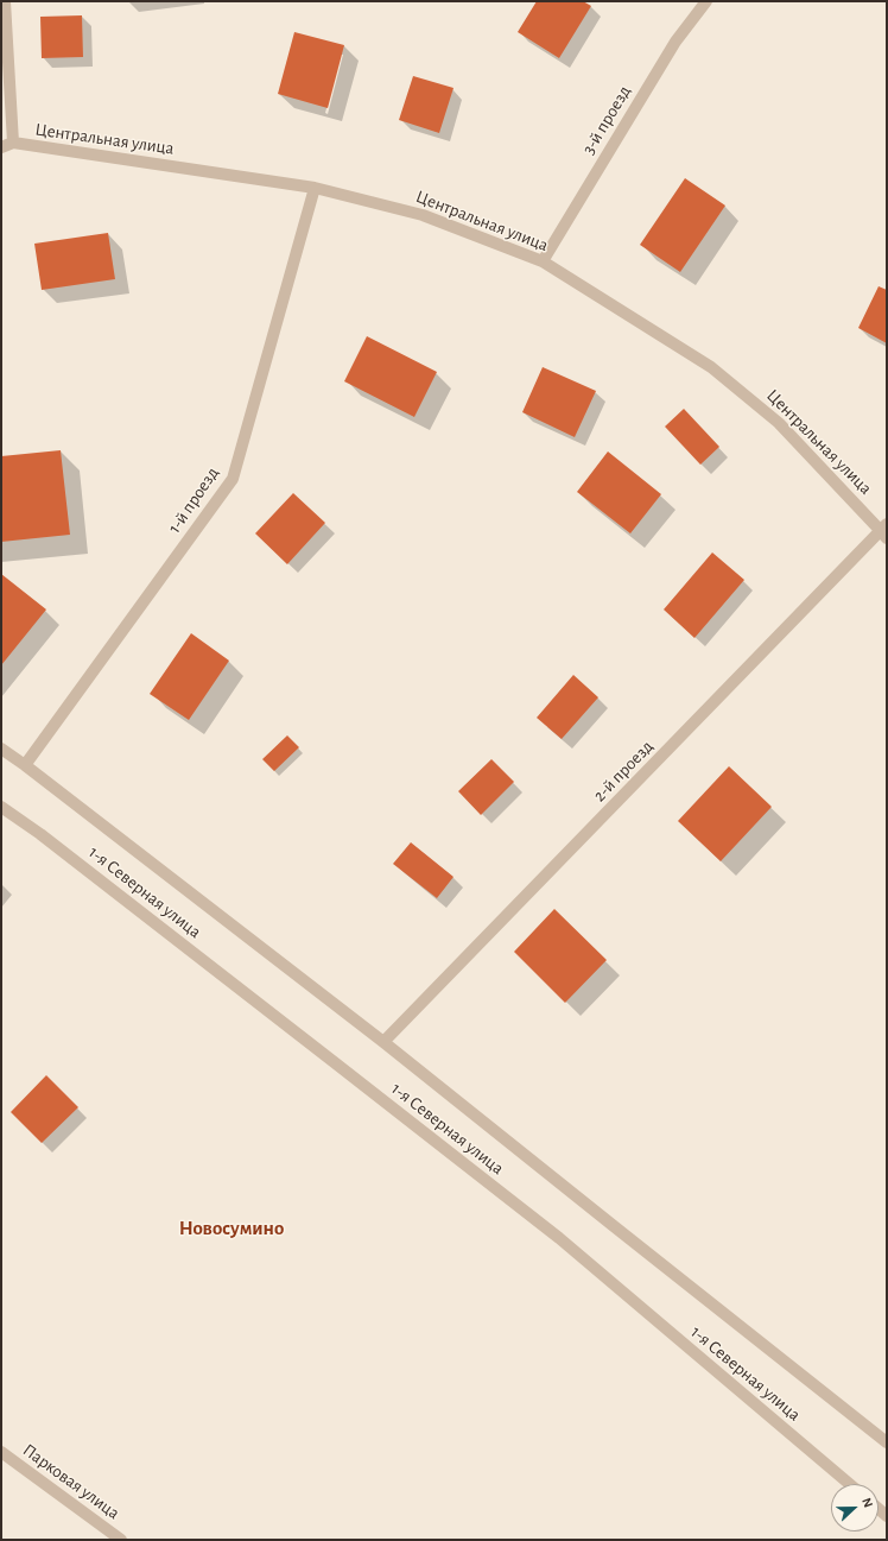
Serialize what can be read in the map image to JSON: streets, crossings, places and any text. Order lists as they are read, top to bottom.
{
  "streets": {
    "street": [
      "3-й проезд",
      "Центральная улица",
      "1-й проезд",
      "2-й проезд",
      "1-я Северная улица",
      "Парковая улица"
    ]
  },
  "crossings": [
    ["3-й проезд", "Центральная улица"],
    ["Центральная улица", "1-й проезд"],
    ["Центральная улица", "2-й проезд"]
  ],
  "districts": ["Новосумино"],
  "north": "right"
}
